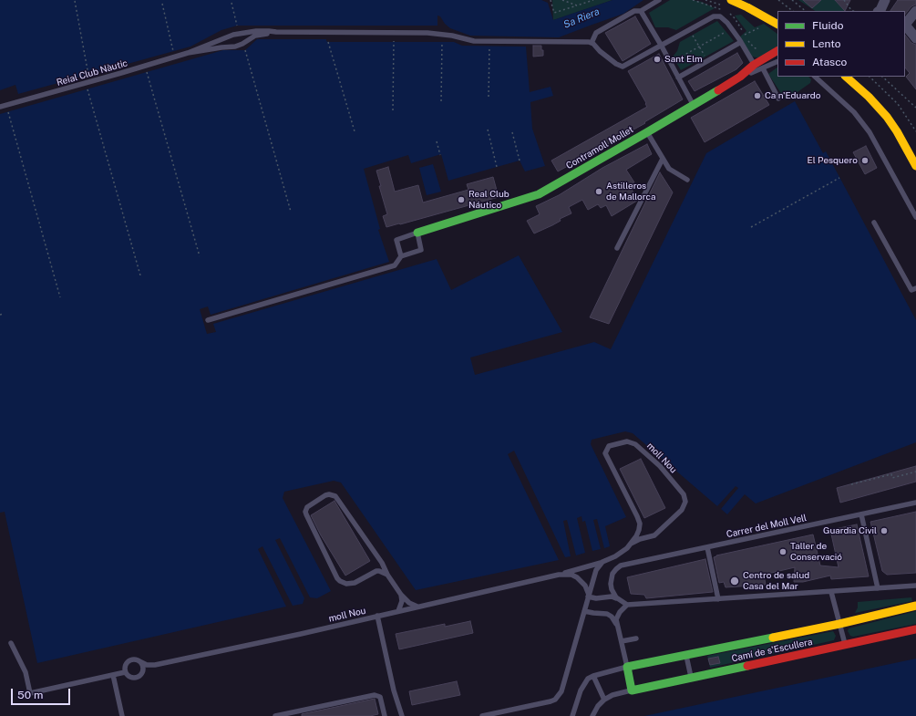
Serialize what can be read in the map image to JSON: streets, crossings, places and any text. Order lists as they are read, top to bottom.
{
  "streets": {
    "main road": ["Contramoll Mollet", "Camí de s'Escullera"],
    "lane": ["Reial Club Nàutic", "moll Nou", "Carrer del Moll Vell"]
  },
  "water": ["Sa Riera"],
  "places": [
    "Sant Elm",
    "Ca n'Eduardo",
    "El Pesquero",
    "Astilleros de Mallorca",
    "Real Club Náutico",
    "Guardia Civil",
    "Taller de Conservació",
    "Centro de salud Casa del Mar"
  ],
  "legend": ["Fluido", "Lento", "Atasco"],
  "scale_bar": "50 m"
}
